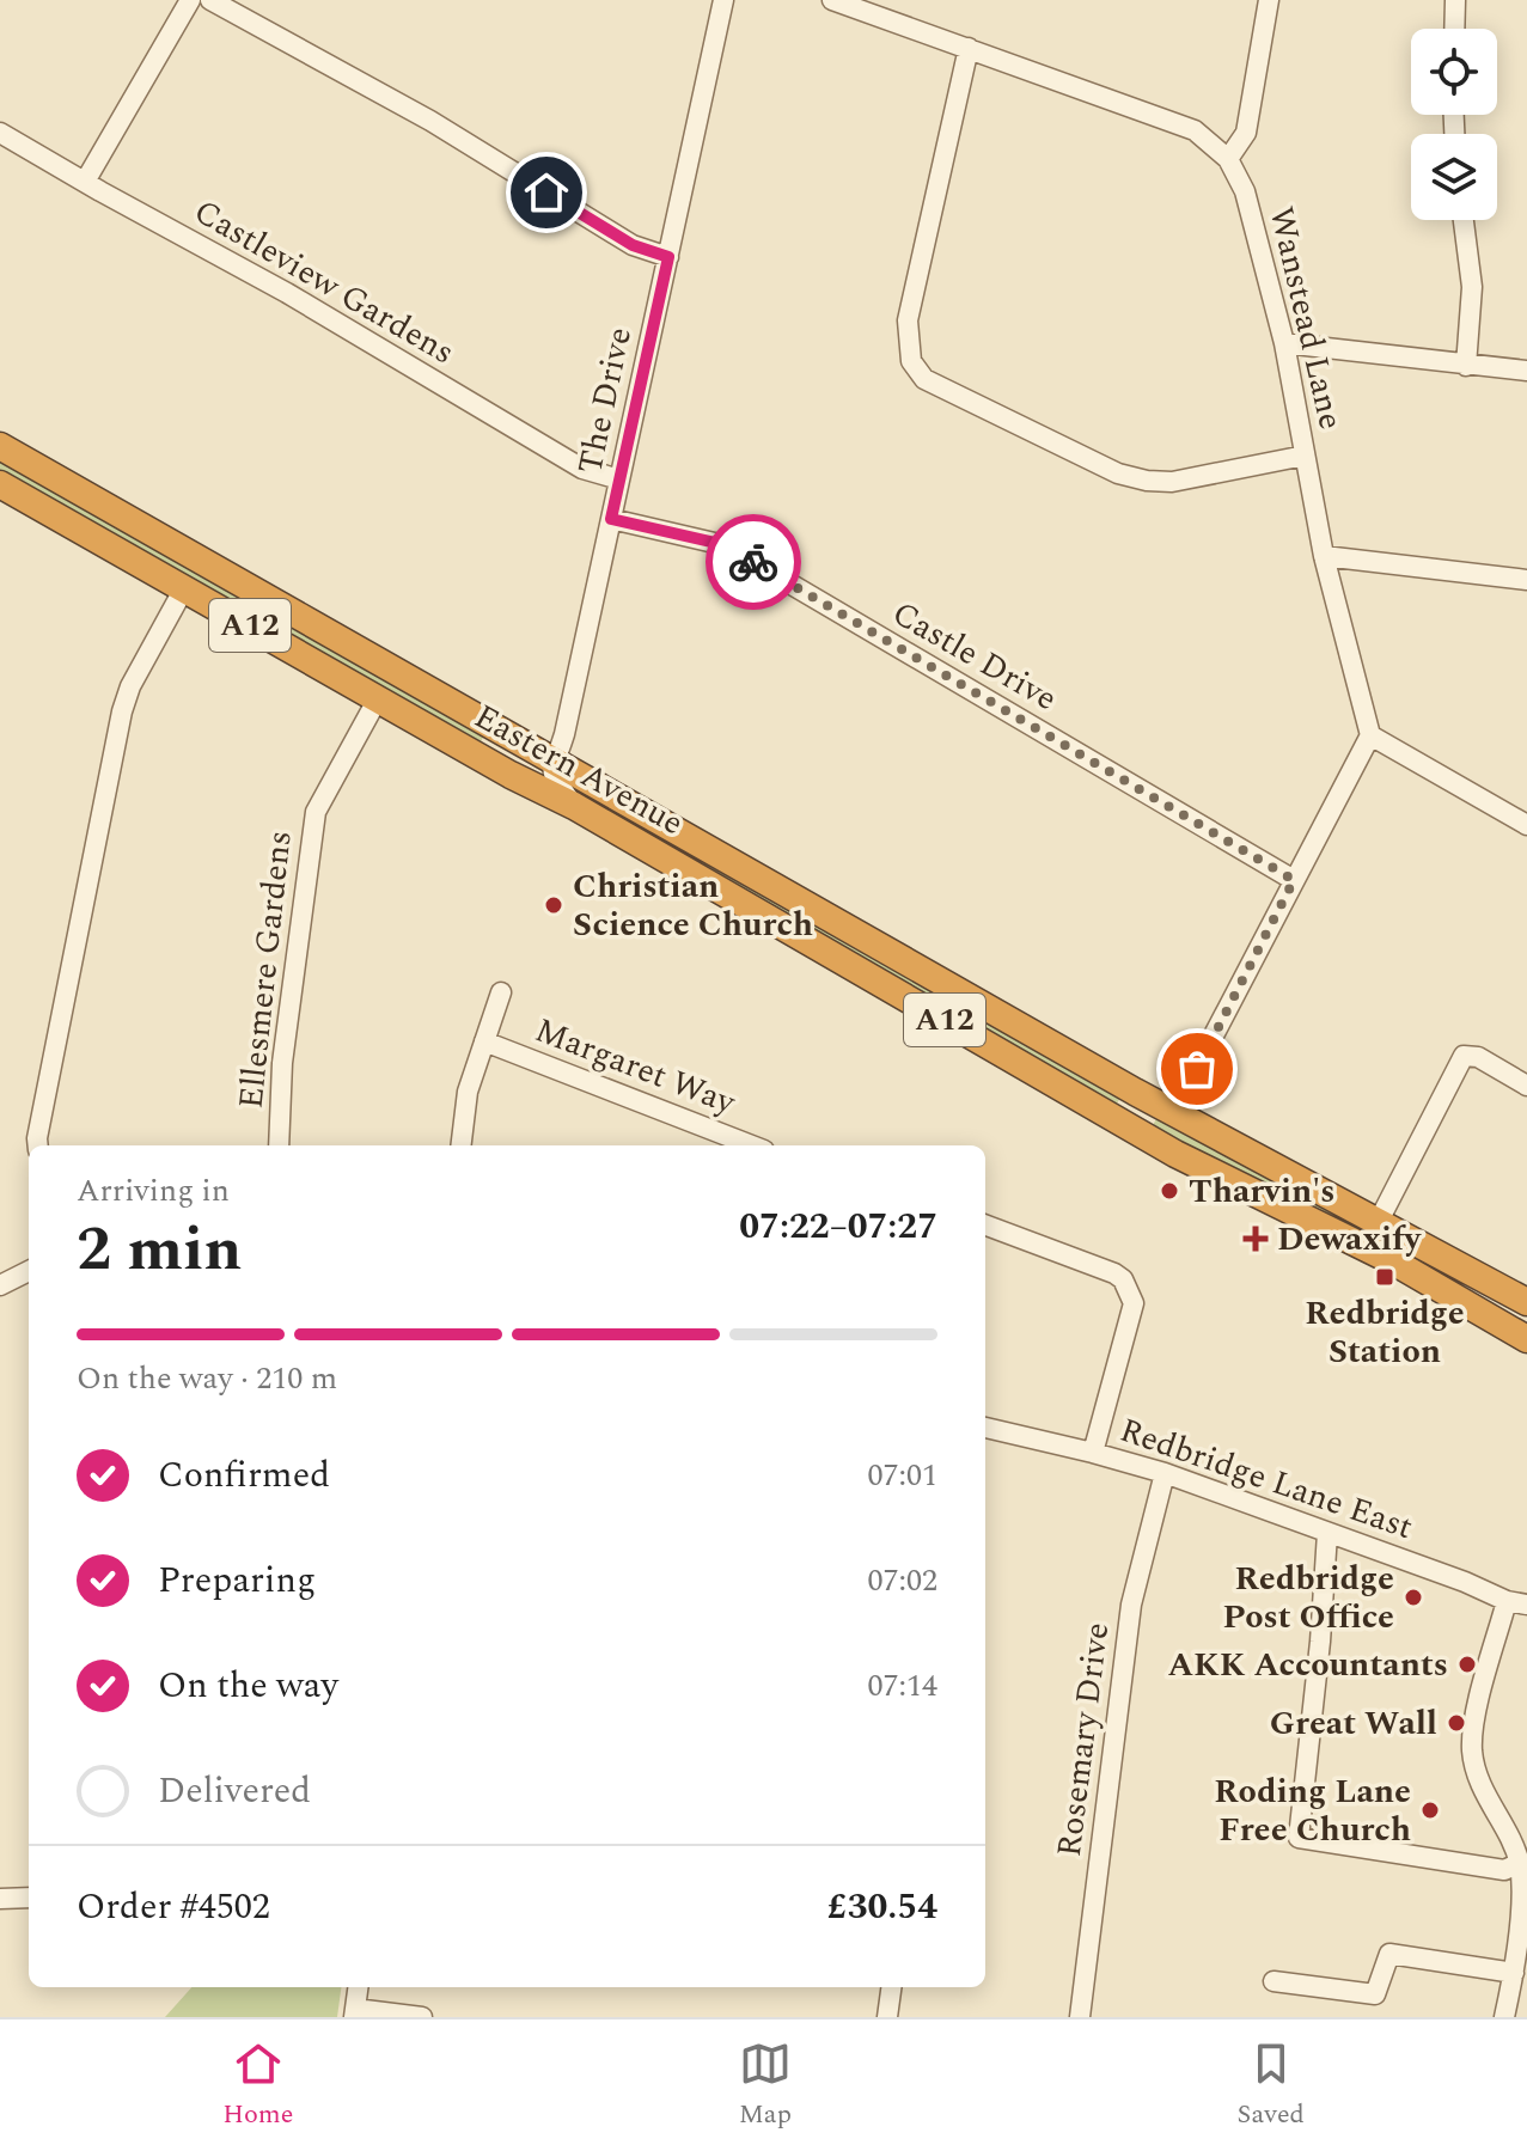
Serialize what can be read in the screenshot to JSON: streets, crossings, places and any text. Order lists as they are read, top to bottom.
{
  "streets": {
    "highway": ["A12", "Eastern Avenue"],
    "street": [
      "Castleview Gardens",
      "Wanstead Lane",
      "The Drive",
      "Castle Drive",
      "Ellesmere Gardens",
      "Margaret Way",
      "Redbridge Lane East",
      "Rosemary Drive"
    ]
  },
  "crossings": [
    ["Castleview Gardens", "The Drive"],
    ["The Drive", "Castle Drive"],
    ["The Drive", "Eastern Avenue"],
    ["Eastern Avenue", "Ellesmere Gardens"],
    ["Redbridge Lane East", "Rosemary Drive"]
  ],
  "places": {
    "other": [
      "Christian Science Church",
      "Tharvin's",
      "Redbridge Post Office",
      "AKK Accountants",
      "Great Wall",
      "Roding Lane Free Church"
    ],
    "health": ["Dewaxify"],
    "transit": ["Redbridge Station"]
  },
  "page": {
    "heading": ["2 min", "Arriving in", "07:22–07:27"],
    "panel": ["Order #4502", "£30.54"],
    "bar": "On the way · 210 m",
    "list": [
      ["Confirmed", "07:01"],
      ["Preparing", "07:02"],
      ["On the way", "07:14"],
      "Delivered"
    ],
    "tabs": ["Home", "Map", "Saved"]
  }
}
